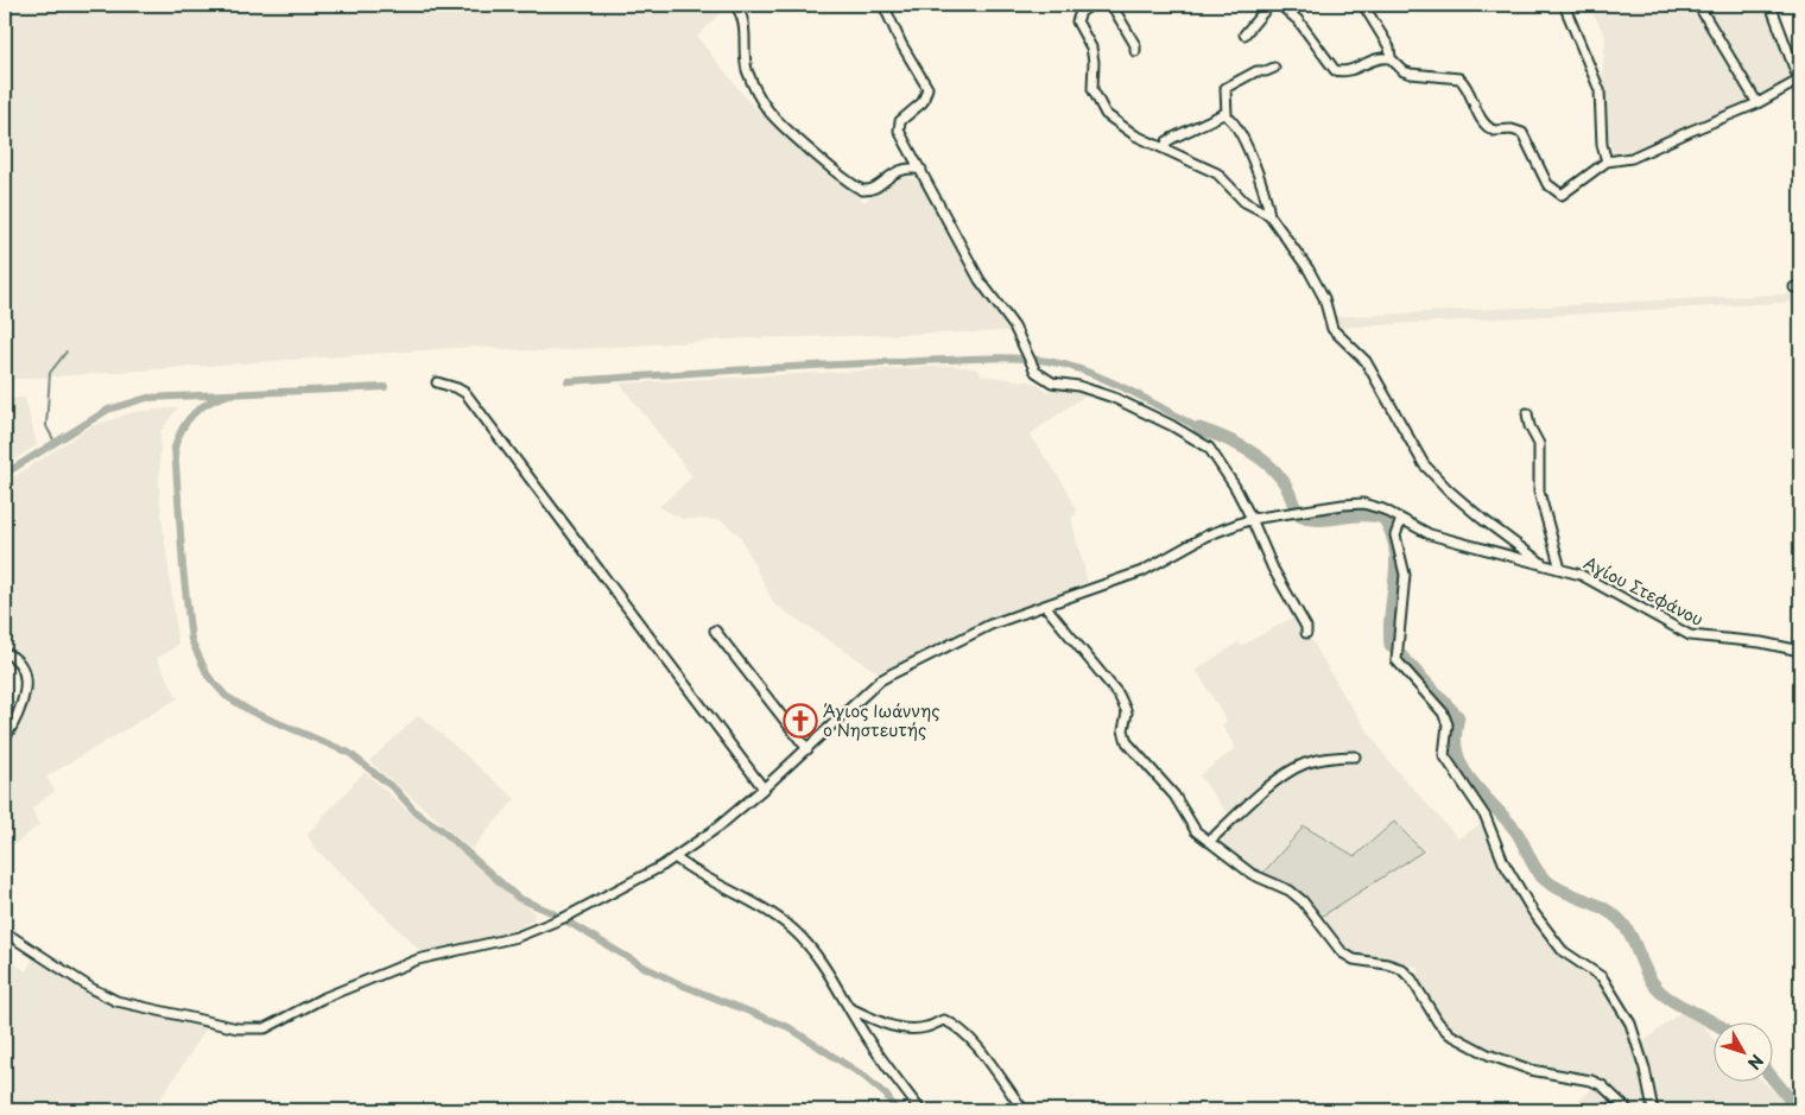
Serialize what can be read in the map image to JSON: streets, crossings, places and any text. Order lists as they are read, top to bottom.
{
  "streets": {
    "street": ["Αγίου Στεφάνου"]
  },
  "places": {
    "church": ["Άγιος Ιωάννης ο Νηστευτής"]
  },
  "north": "bottom right"
}
